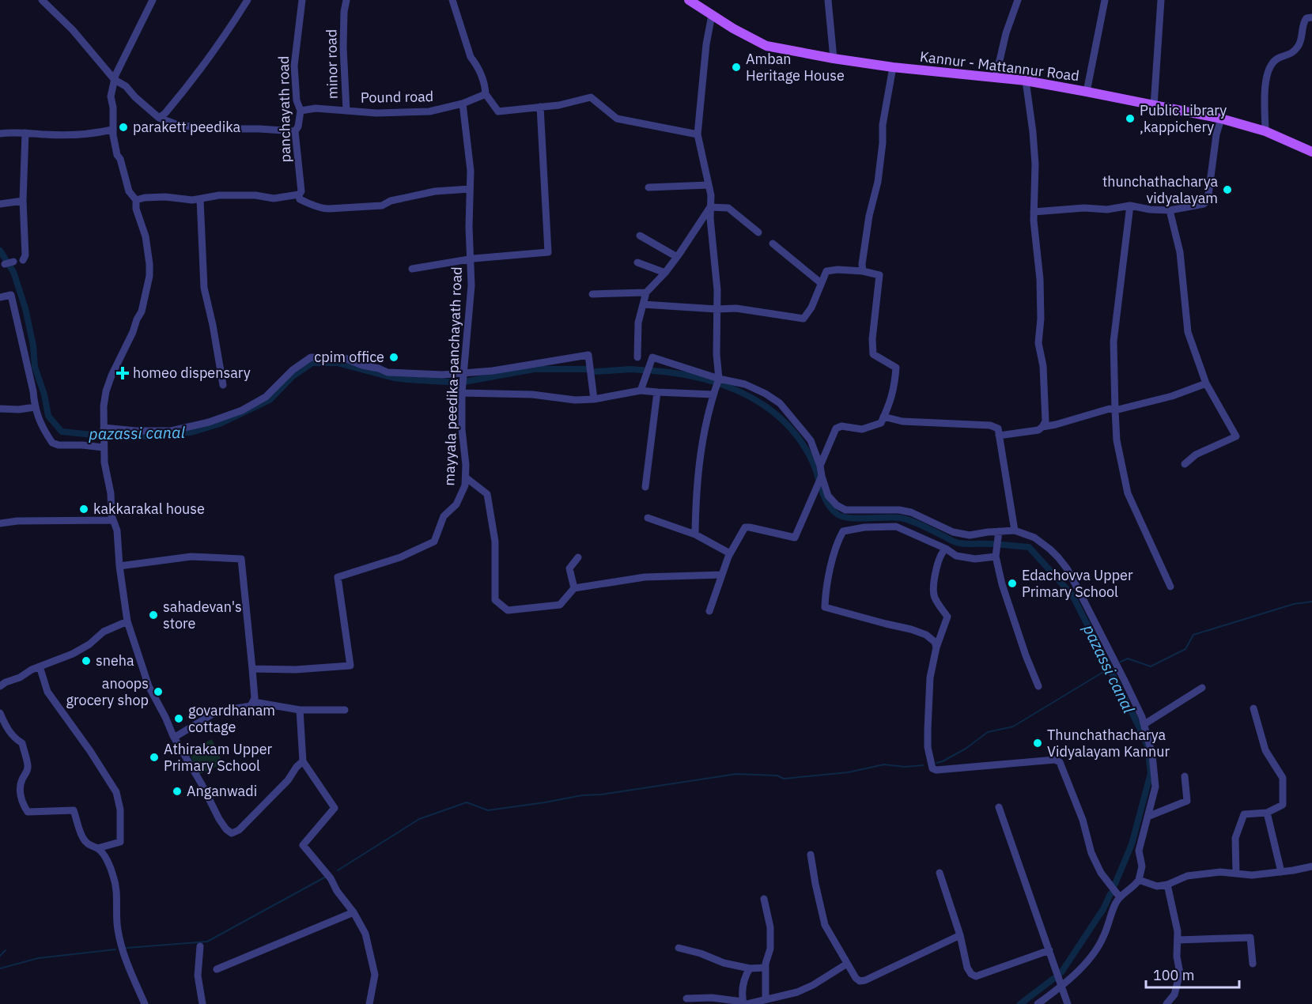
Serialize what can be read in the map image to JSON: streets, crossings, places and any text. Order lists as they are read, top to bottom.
{
  "streets": {
    "main road": ["Kannur - Mattannur Road"],
    "street": [
      "minor road",
      "Pound road",
      "panchayath road",
      "mayyala peedika-panchayath road"
    ]
  },
  "crossings": [
    ["minor road", "Pound road"],
    ["minor road", "panchayath road"],
    ["Pound road", "mayyala peedika-panchayath road"]
  ],
  "water": ["pazassi canal"],
  "places": {
    "other": [
      "Amban Heritage House",
      "Public Library ,kappichery",
      "parakett peedika",
      "thunchathacharya vidyalayam",
      "cpim office",
      "kakkarakal house",
      "Edachovva Upper Primary School",
      "sahadevan's store",
      "sneha",
      "anoops grocery shop",
      "govardhanam cottage",
      "Thunchathacharya Vidyalayam Kannur",
      "Athirakam Upper Primary School",
      "Anganwadi"
    ],
    "health": ["homeo dispensary"]
  },
  "scale_bar": "100 m"
}
